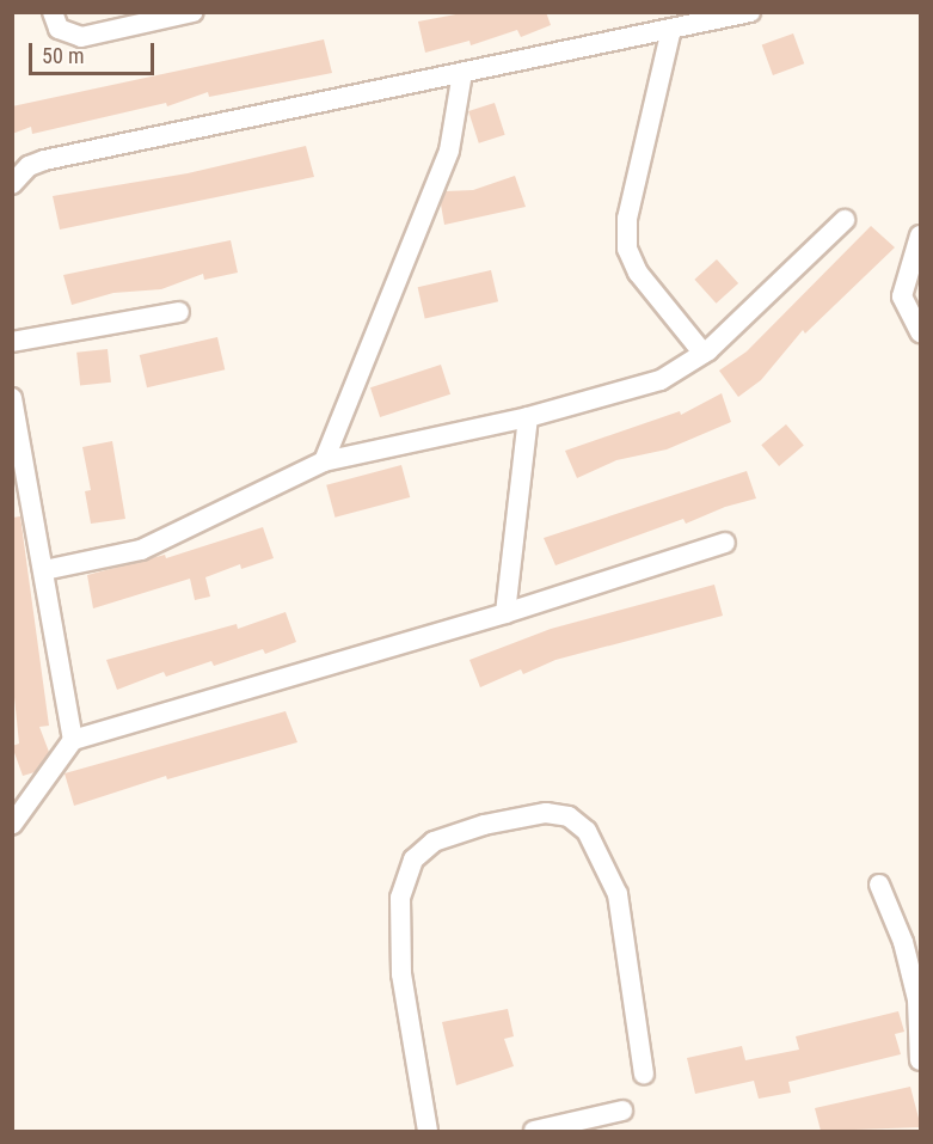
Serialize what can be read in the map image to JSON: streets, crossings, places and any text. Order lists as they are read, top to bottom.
{
  "scale_bar": "50 m"
}
